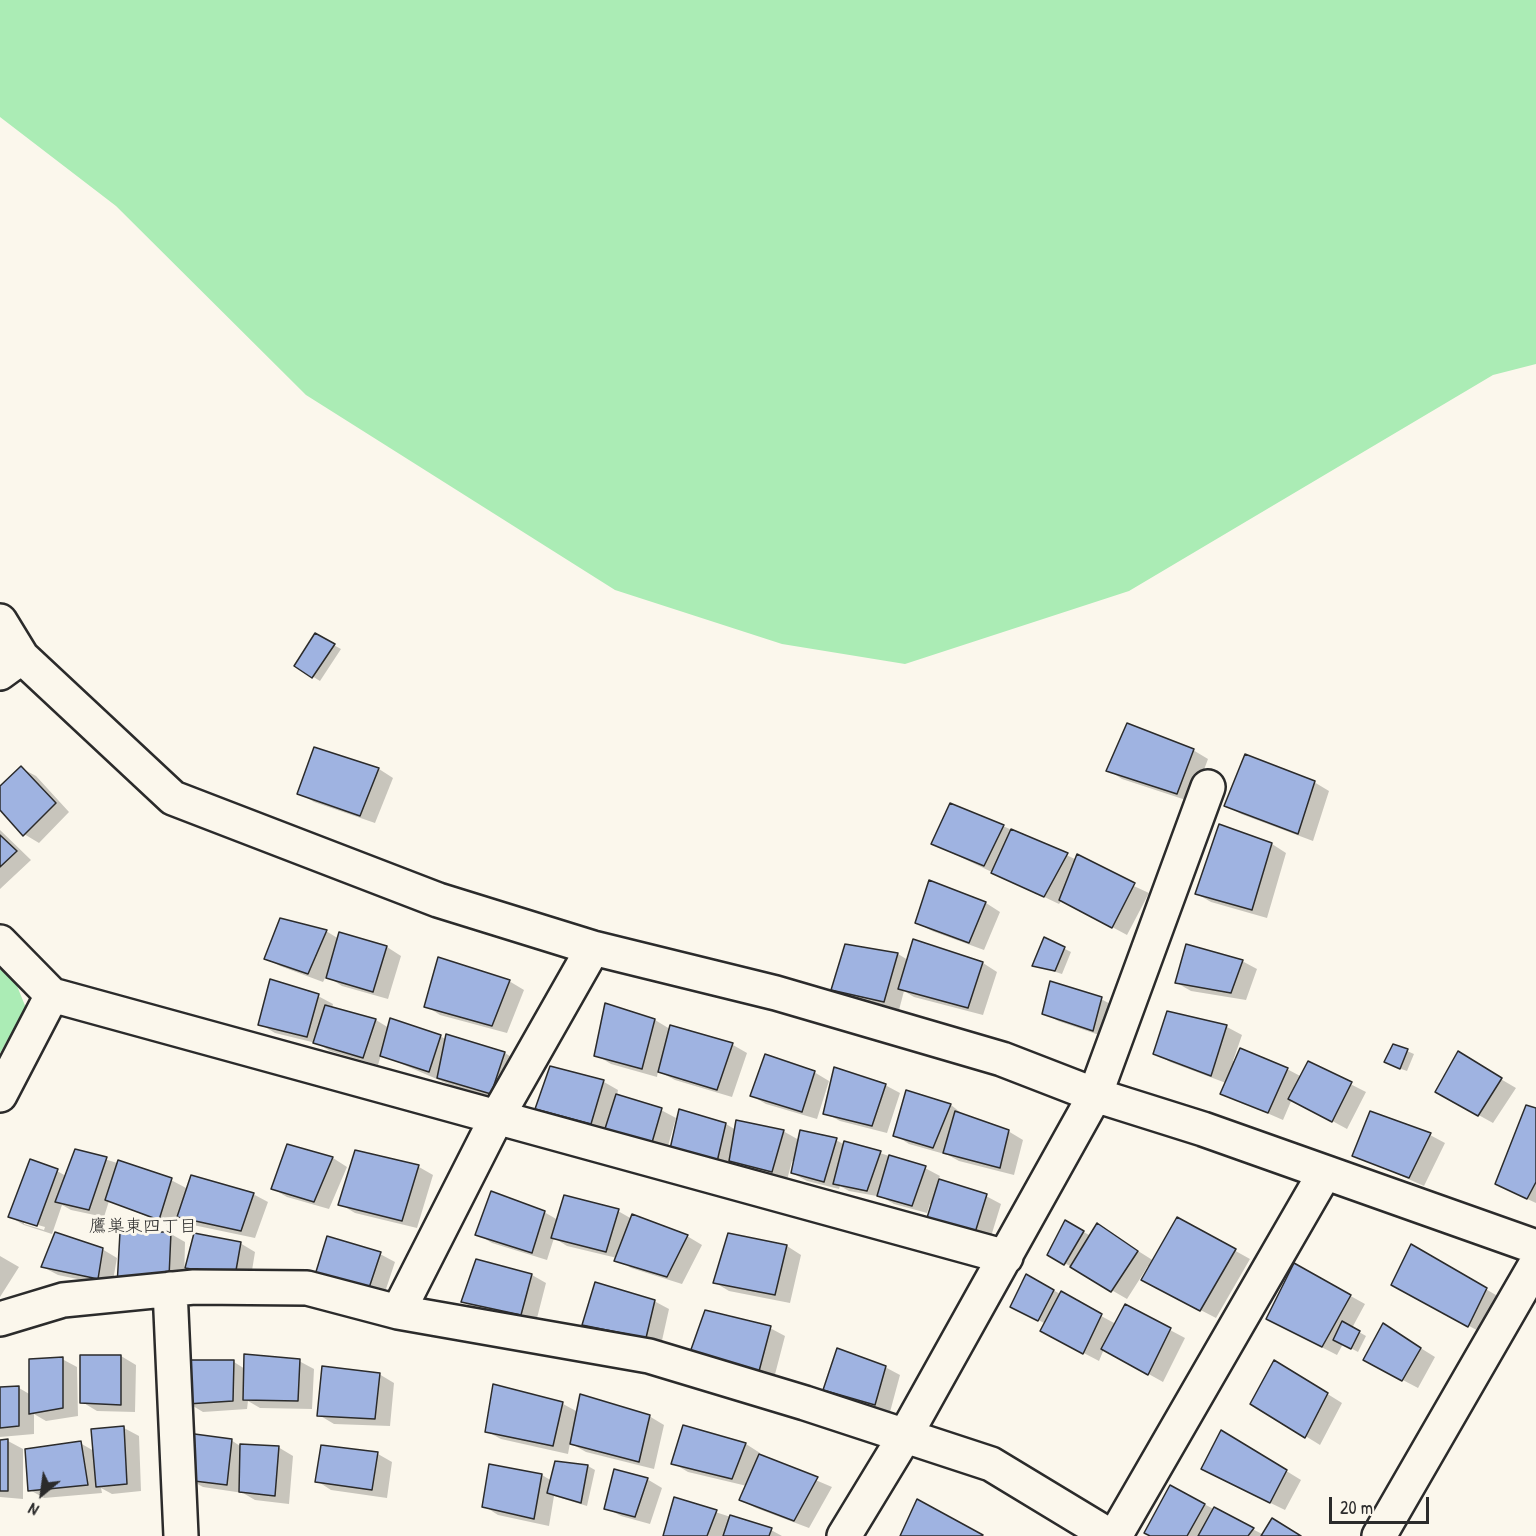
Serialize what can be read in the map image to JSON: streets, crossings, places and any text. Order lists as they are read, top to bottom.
{
  "districts": ["鷹巣東四丁目"],
  "scale_bar": "20 m",
  "north": "bottom left"
}
